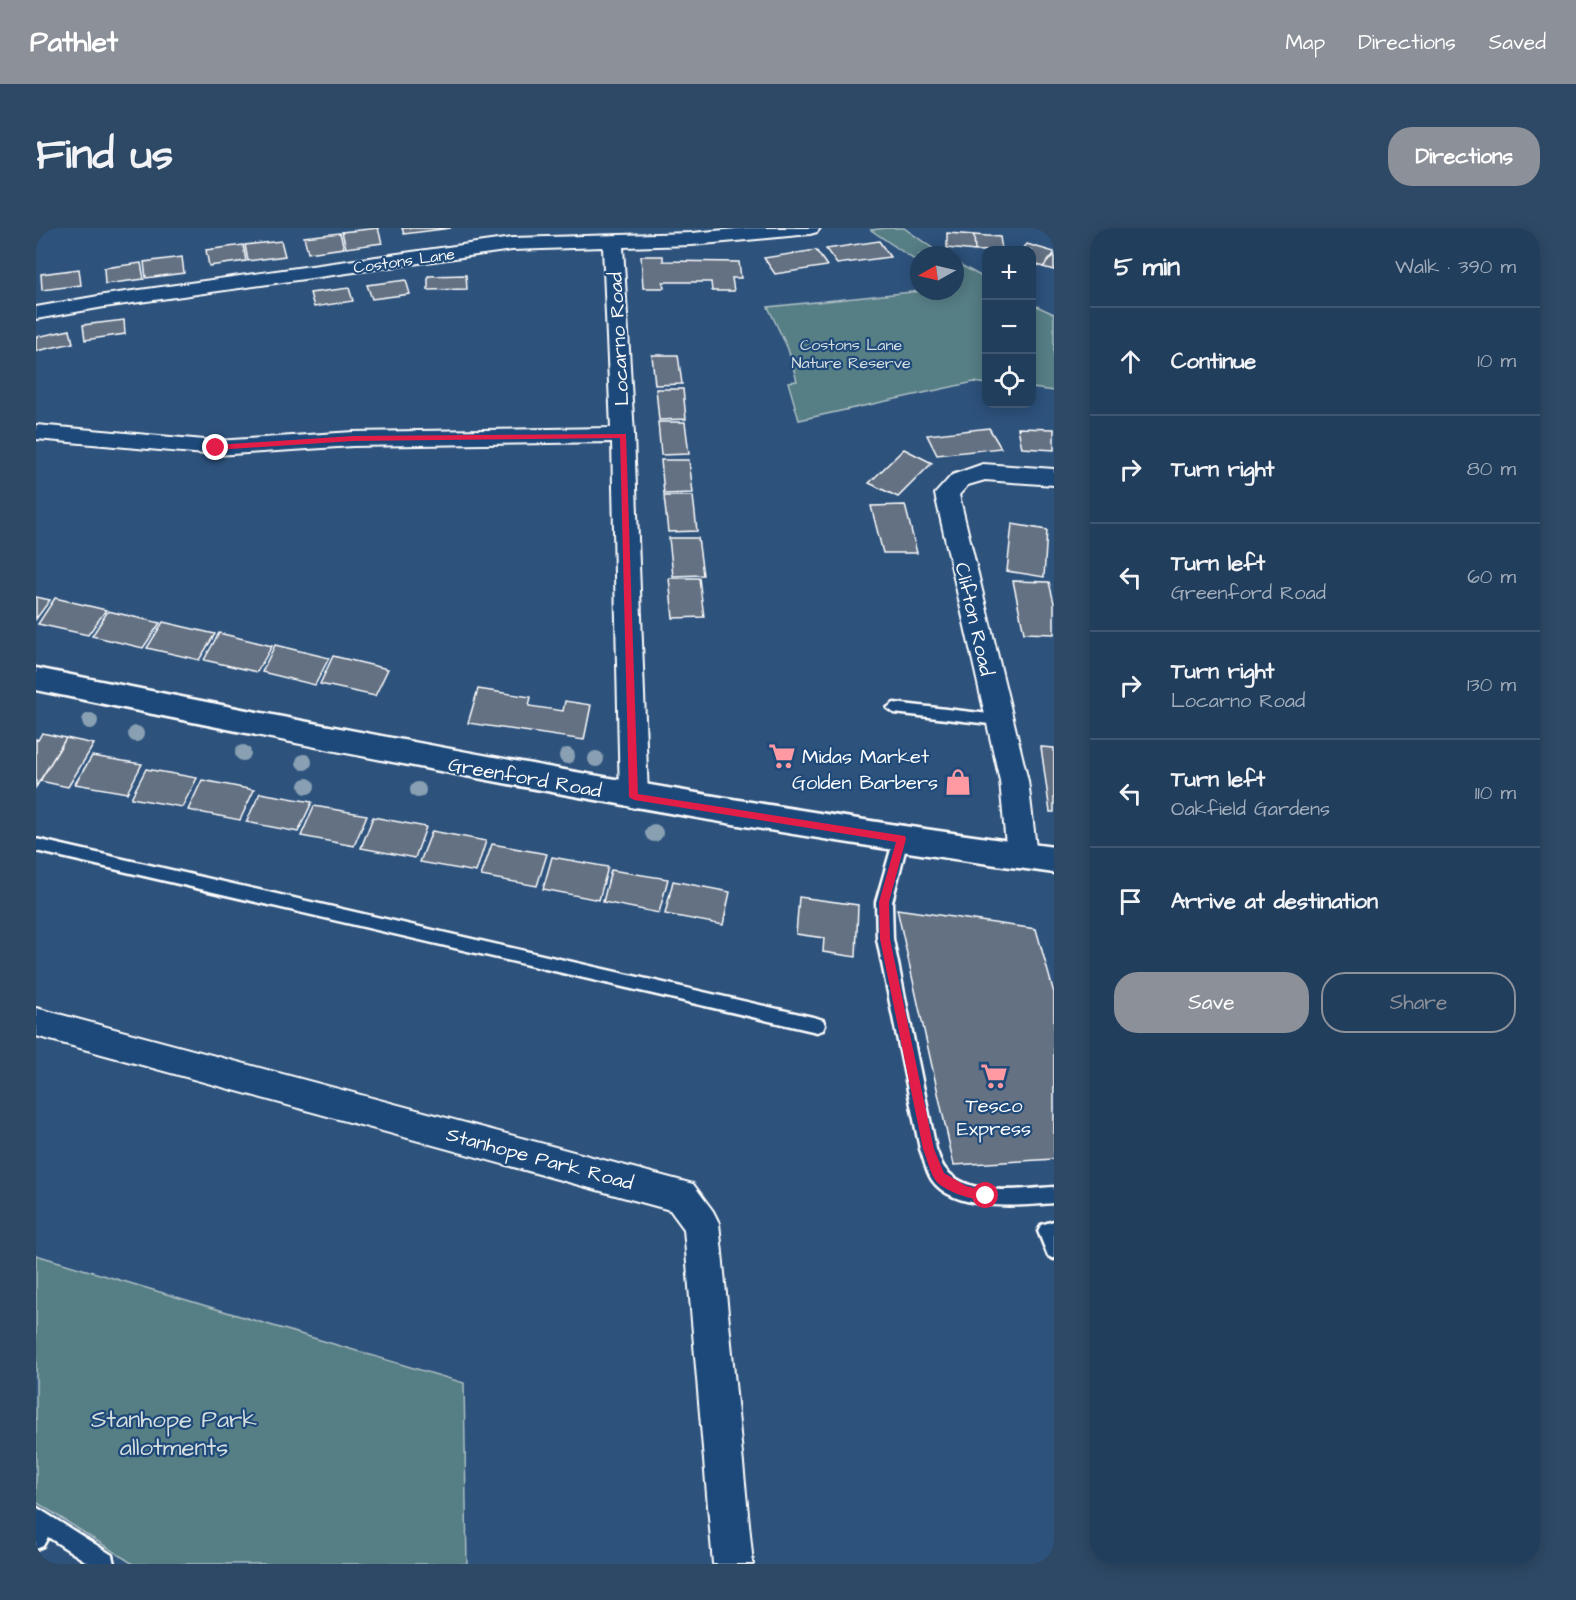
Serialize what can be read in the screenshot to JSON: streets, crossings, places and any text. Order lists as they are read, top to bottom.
{
  "streets": {
    "main road": ["Greenford Road"],
    "street": [
      "Costons Lane",
      "Locarno Road",
      "Clifton Road",
      "Stanhope Park Road"
    ]
  },
  "crossings": [
    ["Costons Lane", "Locarno Road"],
    ["Locarno Road", "Greenford Road"],
    ["Clifton Road", "Greenford Road"]
  ],
  "parks": ["Costons Lane Nature Reserve", "Stanhope Park allotments"],
  "places": {
    "supermarket": ["Midas Market", "Tesco Express"],
    "shop": ["Golden Barbers"]
  },
  "north": "left",
  "page": {
    "header": "Pathlet",
    "nav": ["Map", "Directions", "Saved"],
    "title": "Find us",
    "buttons": [
      "Directions",
      ["Save", "Share"]
    ],
    "heading": ["5 min", "Walk · 390 m"],
    "map_buttons": ["+", "−"],
    "list": [
      ["Continue", "10 m"],
      ["Turn right", "80 m"],
      ["Turn left", "Greenford Road", "60 m"],
      ["Turn right", "Locarno Road", "130 m"],
      ["Turn left", "Oakfield Gardens", "110 m"],
      "Arrive at destination"
    ]
  }
}
